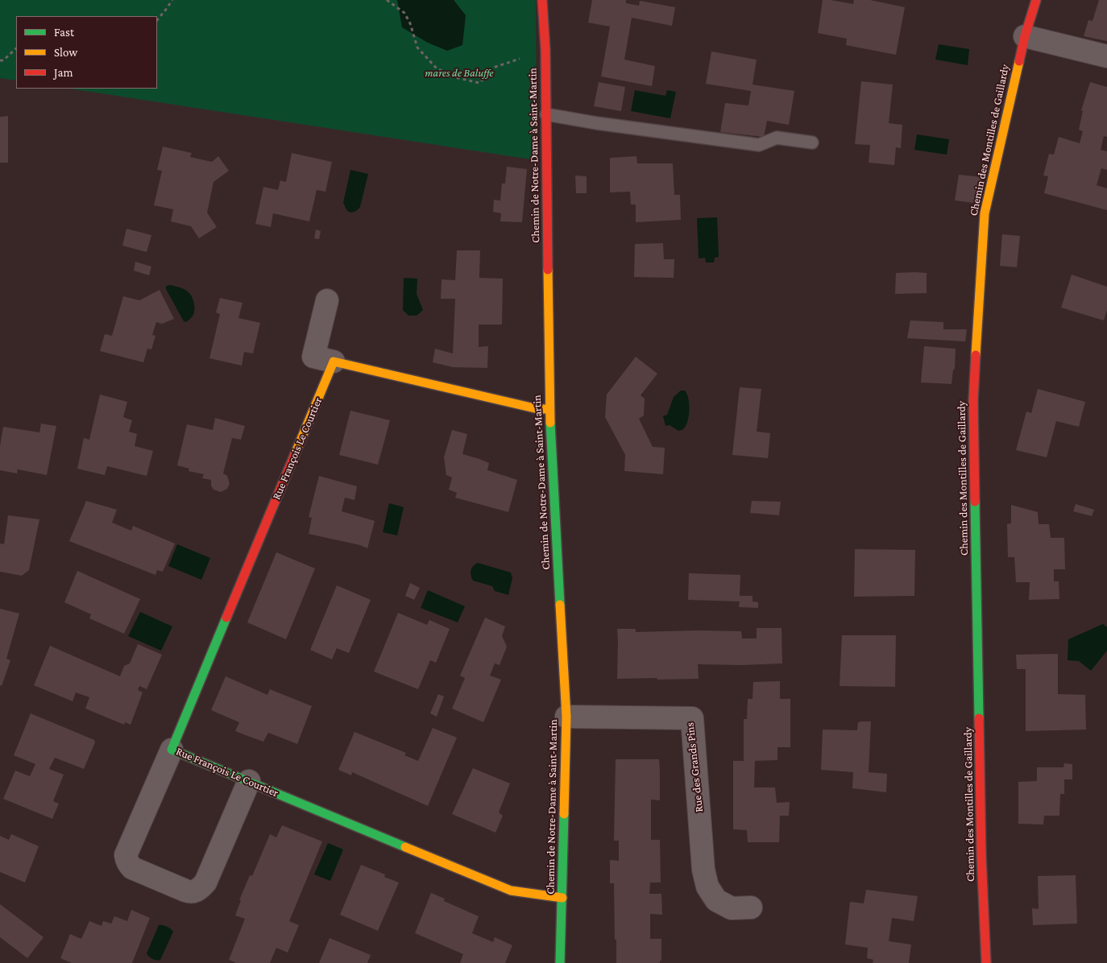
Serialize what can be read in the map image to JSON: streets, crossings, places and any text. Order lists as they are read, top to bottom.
{
  "streets": {
    "street": [
      "Chemin des Montilles de Gaillardy",
      "Chemin de Notre-Dame à Saint-Martin",
      "Rue François Le Courtier",
      "Rue des Grands Pins"
    ]
  },
  "crossings": [
    ["Chemin de Notre-Dame à Saint-Martin", "Rue François Le Courtier"],
    ["Chemin de Notre-Dame à Saint-Martin", "Rue des Grands Pins"]
  ],
  "parks": ["mares de Baluffe"],
  "legend": ["Fast", "Slow", "Jam"]
}
